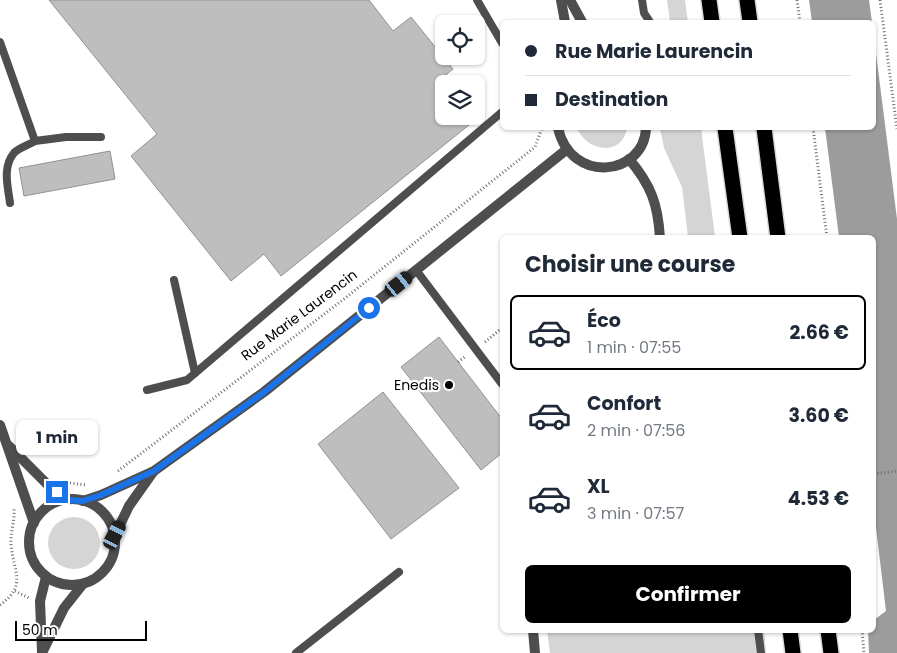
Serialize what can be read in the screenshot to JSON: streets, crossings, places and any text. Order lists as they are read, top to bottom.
{
  "streets": {
    "path": ["Rue Marie Laurencin"]
  },
  "places": ["Enedis"],
  "scale_bar": "50 m",
  "page": {
    "banner": ["Rue Marie Laurencin", "Destination"],
    "heading": "Choisir une course",
    "list": [
      {
        "name": "Éco",
        "note": "1 min · 07:55",
        "value": "2.66 €"
      },
      {
        "name": "Confort",
        "note": "2 min · 07:56",
        "value": "3.60 €"
      },
      {
        "name": "XL",
        "note": "3 min · 07:57",
        "value": "4.53 €"
      }
    ],
    "bubble": "1 min",
    "buttons": "Confirmer",
    "scale": "50 m"
  }
}
